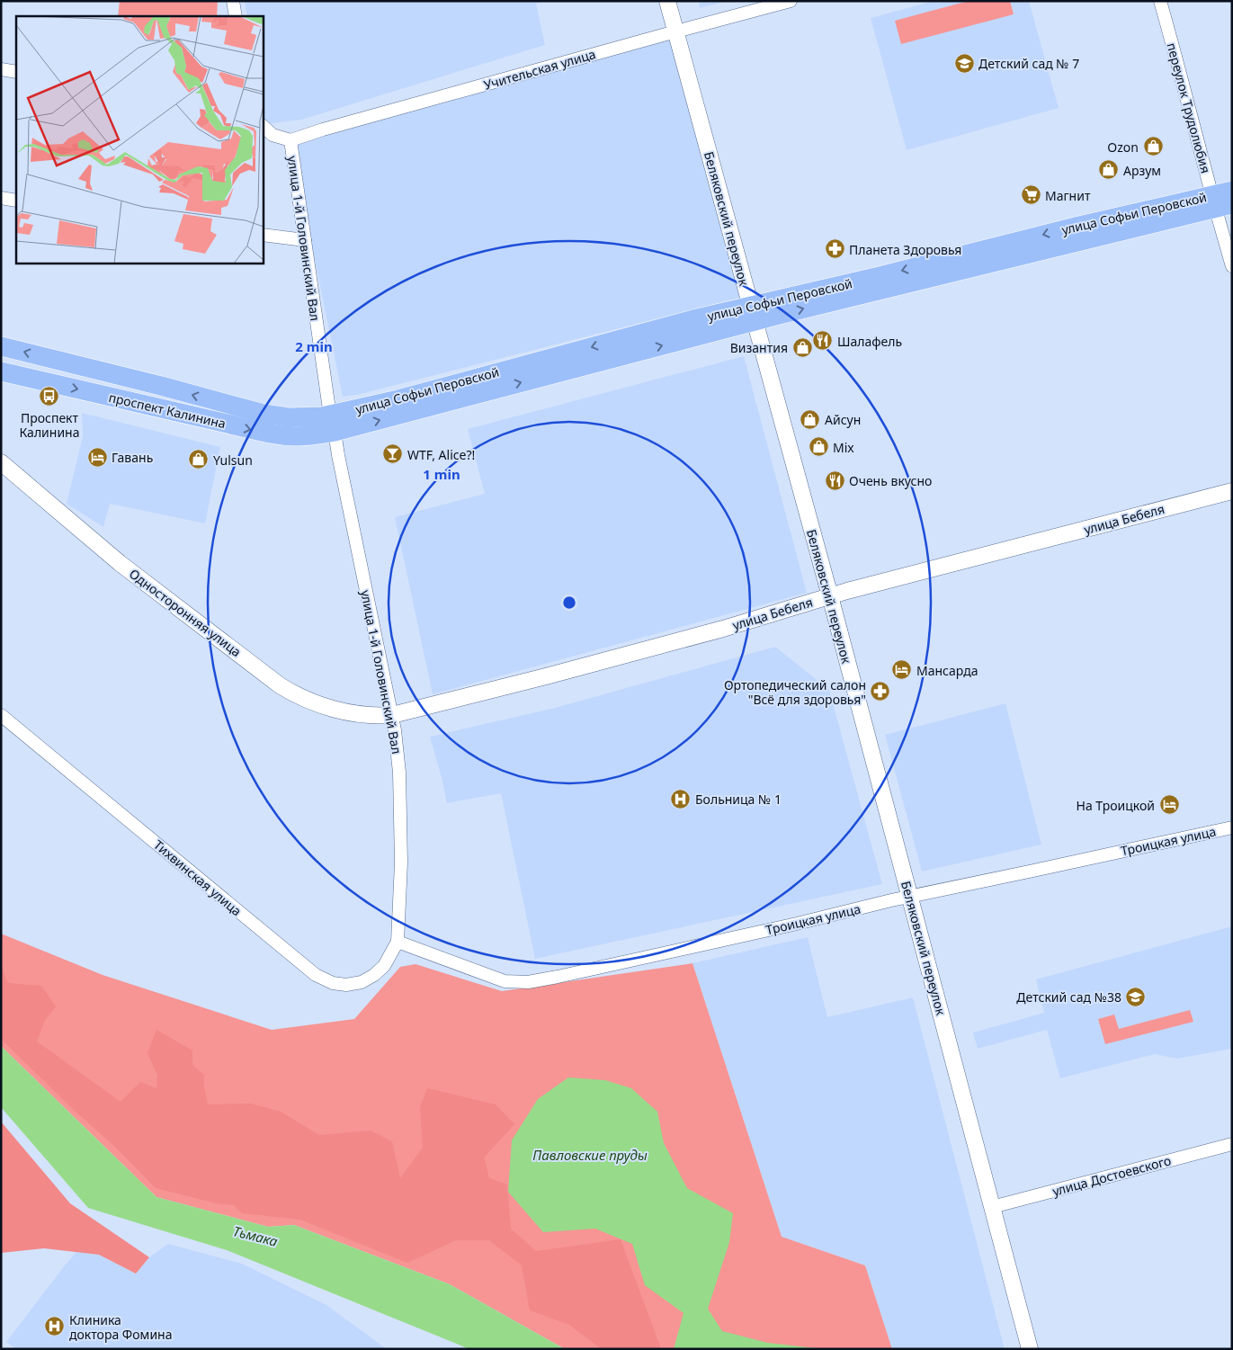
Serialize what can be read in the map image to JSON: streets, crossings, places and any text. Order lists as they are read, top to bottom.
{
  "streets": {
    "main road": ["улица Софьи Перовской", "проспект Калинина"],
    "street": [
      "Учительская улица",
      "переулок Трудолюбия",
      "Беляковский переулок",
      "улица 1-й Головинский Вал",
      "улица Бебеля",
      "Односторонняя улица",
      "Троицкая улица",
      "Тихвинская улица",
      "улица Достоевского"
    ]
  },
  "crossings": [
    ["Учительская улица", "Беляковский переулок"],
    ["Учительская улица", "улица 1-й Головинский Вал"],
    ["переулок Трудолюбия", "улица Софьи Перовской"],
    ["улица Софьи Перовской", "Беляковский переулок"],
    ["улица Софьи Перовской", "улица 1-й Головинский Вал"],
    ["улица Софьи Перовской", "проспект Калинина"],
    ["Беляковский переулок", "улица Бебеля"],
    ["Беляковский переулок", "Троицкая улица"],
    ["Беляковский переулок", "улица Достоевского"],
    ["улица 1-й Головинский Вал", "проспект Калинина"],
    ["улица 1-й Головинский Вал", "улица Бебеля"],
    ["улица 1-й Головинский Вал", "Односторонняя улица"],
    ["улица 1-й Головинский Вал", "Троицкая улица"],
    ["улица 1-й Головинский Вал", "Тихвинская улица"],
    ["улица Бебеля", "Односторонняя улица"],
    ["Троицкая улица", "Тихвинская улица"]
  ],
  "water": ["Павловские пруды", "Тьмака"],
  "places": {
    "school or university": ["Детский сад № 7", "Детский сад №38"],
    "shop": [
      "Ozon",
      "Арзум",
      "Византия",
      "Айсун",
      "Mix",
      "Yulsun"
    ],
    "supermarket": ["Магнит"],
    "pharmacy": ["Планета Здоровья", "Ортопедический салон \"Всё для здоровья\""],
    "restaurant": ["Шалафель", "Очень вкусно"],
    "bus stop": ["Проспект Калинина"],
    "bar": ["WTF, Alice?!"],
    "hotel": ["Гавань", "Мансарда", "На Троицкой"],
    "hospital": ["Больница № 1", "Клиника доктора Фомина"]
  },
  "rings": ["2 min", "1 min"]
}
